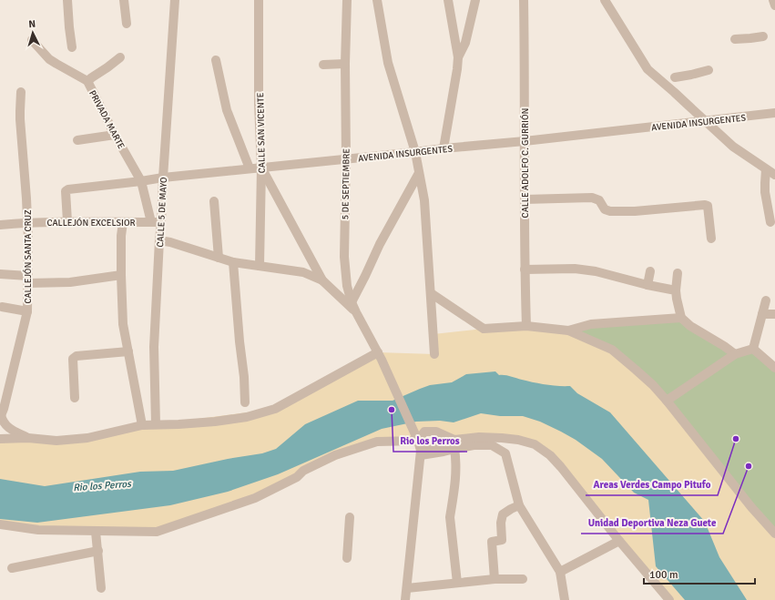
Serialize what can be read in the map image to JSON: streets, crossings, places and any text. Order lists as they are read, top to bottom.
{
  "streets": {
    "street": [
      "PRIVADA MARTE",
      "AVENIDA INSURGENTES",
      "CALLE SAN VICENTE",
      "CALLE ADOLFO C. GURRIÓN",
      "5 DE SEPTIEMBRE",
      "CALLE 5 DE MAYO",
      "CALLEJÓN EXCELSIOR",
      "CALLEJÓN SANTA CRUZ"
    ]
  },
  "crossings": [
    ["PRIVADA MARTE", "AVENIDA INSURGENTES"],
    ["PRIVADA MARTE", "CALLEJÓN EXCELSIOR"],
    ["AVENIDA INSURGENTES", "CALLE SAN VICENTE"],
    ["AVENIDA INSURGENTES", "CALLE ADOLFO C. GURRIÓN"],
    ["AVENIDA INSURGENTES", "5 DE SEPTIEMBRE"],
    ["AVENIDA INSURGENTES", "CALLE 5 DE MAYO"],
    ["AVENIDA INSURGENTES", "CALLEJÓN EXCELSIOR"],
    ["CALLE 5 DE MAYO", "CALLEJÓN EXCELSIOR"],
    ["CALLEJÓN EXCELSIOR", "CALLEJÓN SANTA CRUZ"]
  ],
  "water": ["Rio los Perros"],
  "places": ["Rio los Perros", "Areas Verdes Campo Pitufo", "Unidad Deportiva Neza Guete"],
  "scale_bar": "100 m",
  "north": "top"
}
